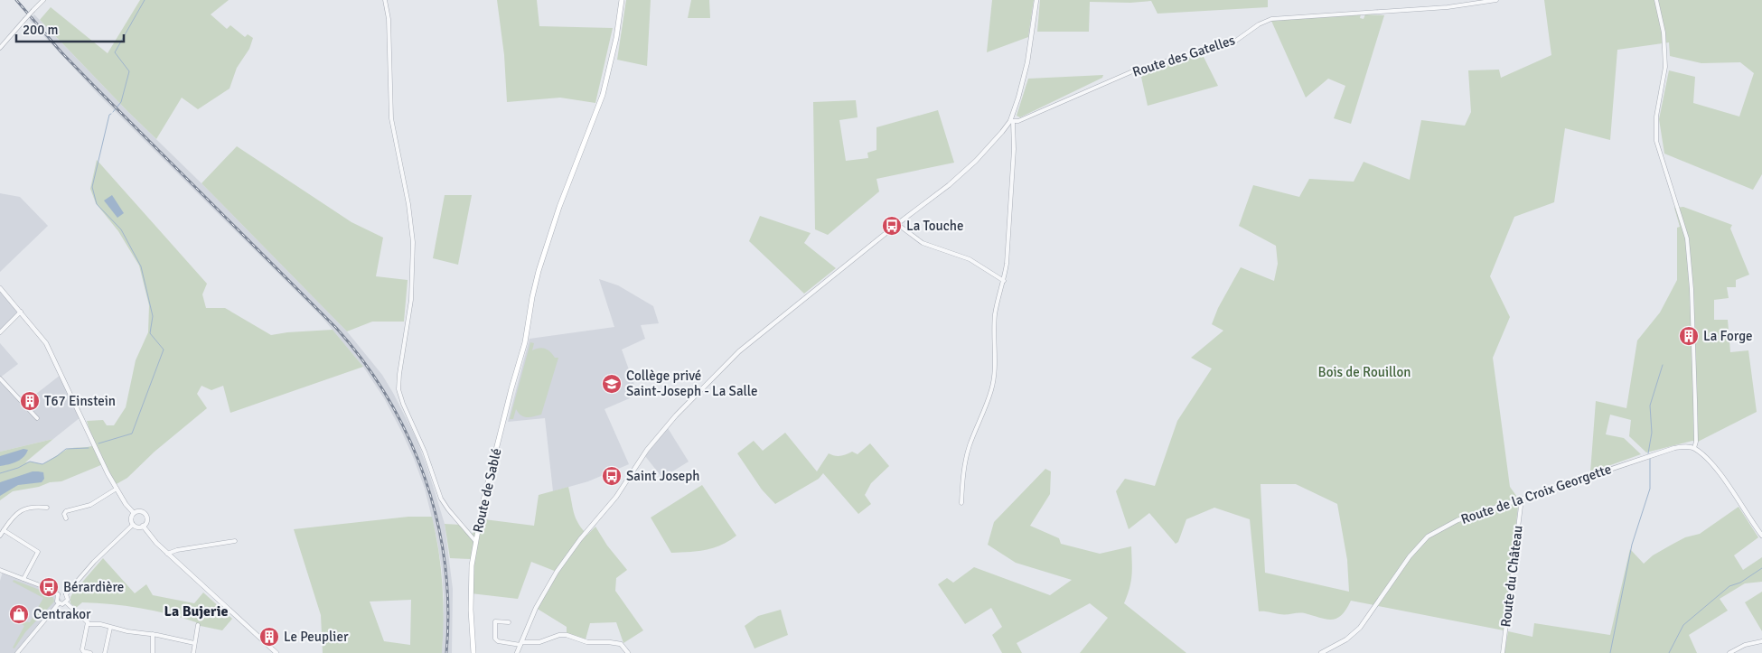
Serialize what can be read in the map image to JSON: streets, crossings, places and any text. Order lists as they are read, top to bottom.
{
  "streets": {
    "main road": ["Route de Sablé"],
    "street": ["Route des Gatelles", "Route de la Croix Georgette", "Route du Château"]
  },
  "crossings": [
    ["Route de la Croix Georgette", "Route du Château"]
  ],
  "districts": ["La Bujerie"],
  "parks": ["Bois de Rouillon"],
  "places": {
    "bus stop": ["La Touche", "Saint Joseph", "Bérardière"],
    "building": ["La Forge", "T67 Einstein", "Le Peuplier"],
    "school or university": ["Collège privé Saint-Joseph - La Salle"],
    "shop": ["Centrakor"]
  },
  "scale_bar": "200 m"
}
